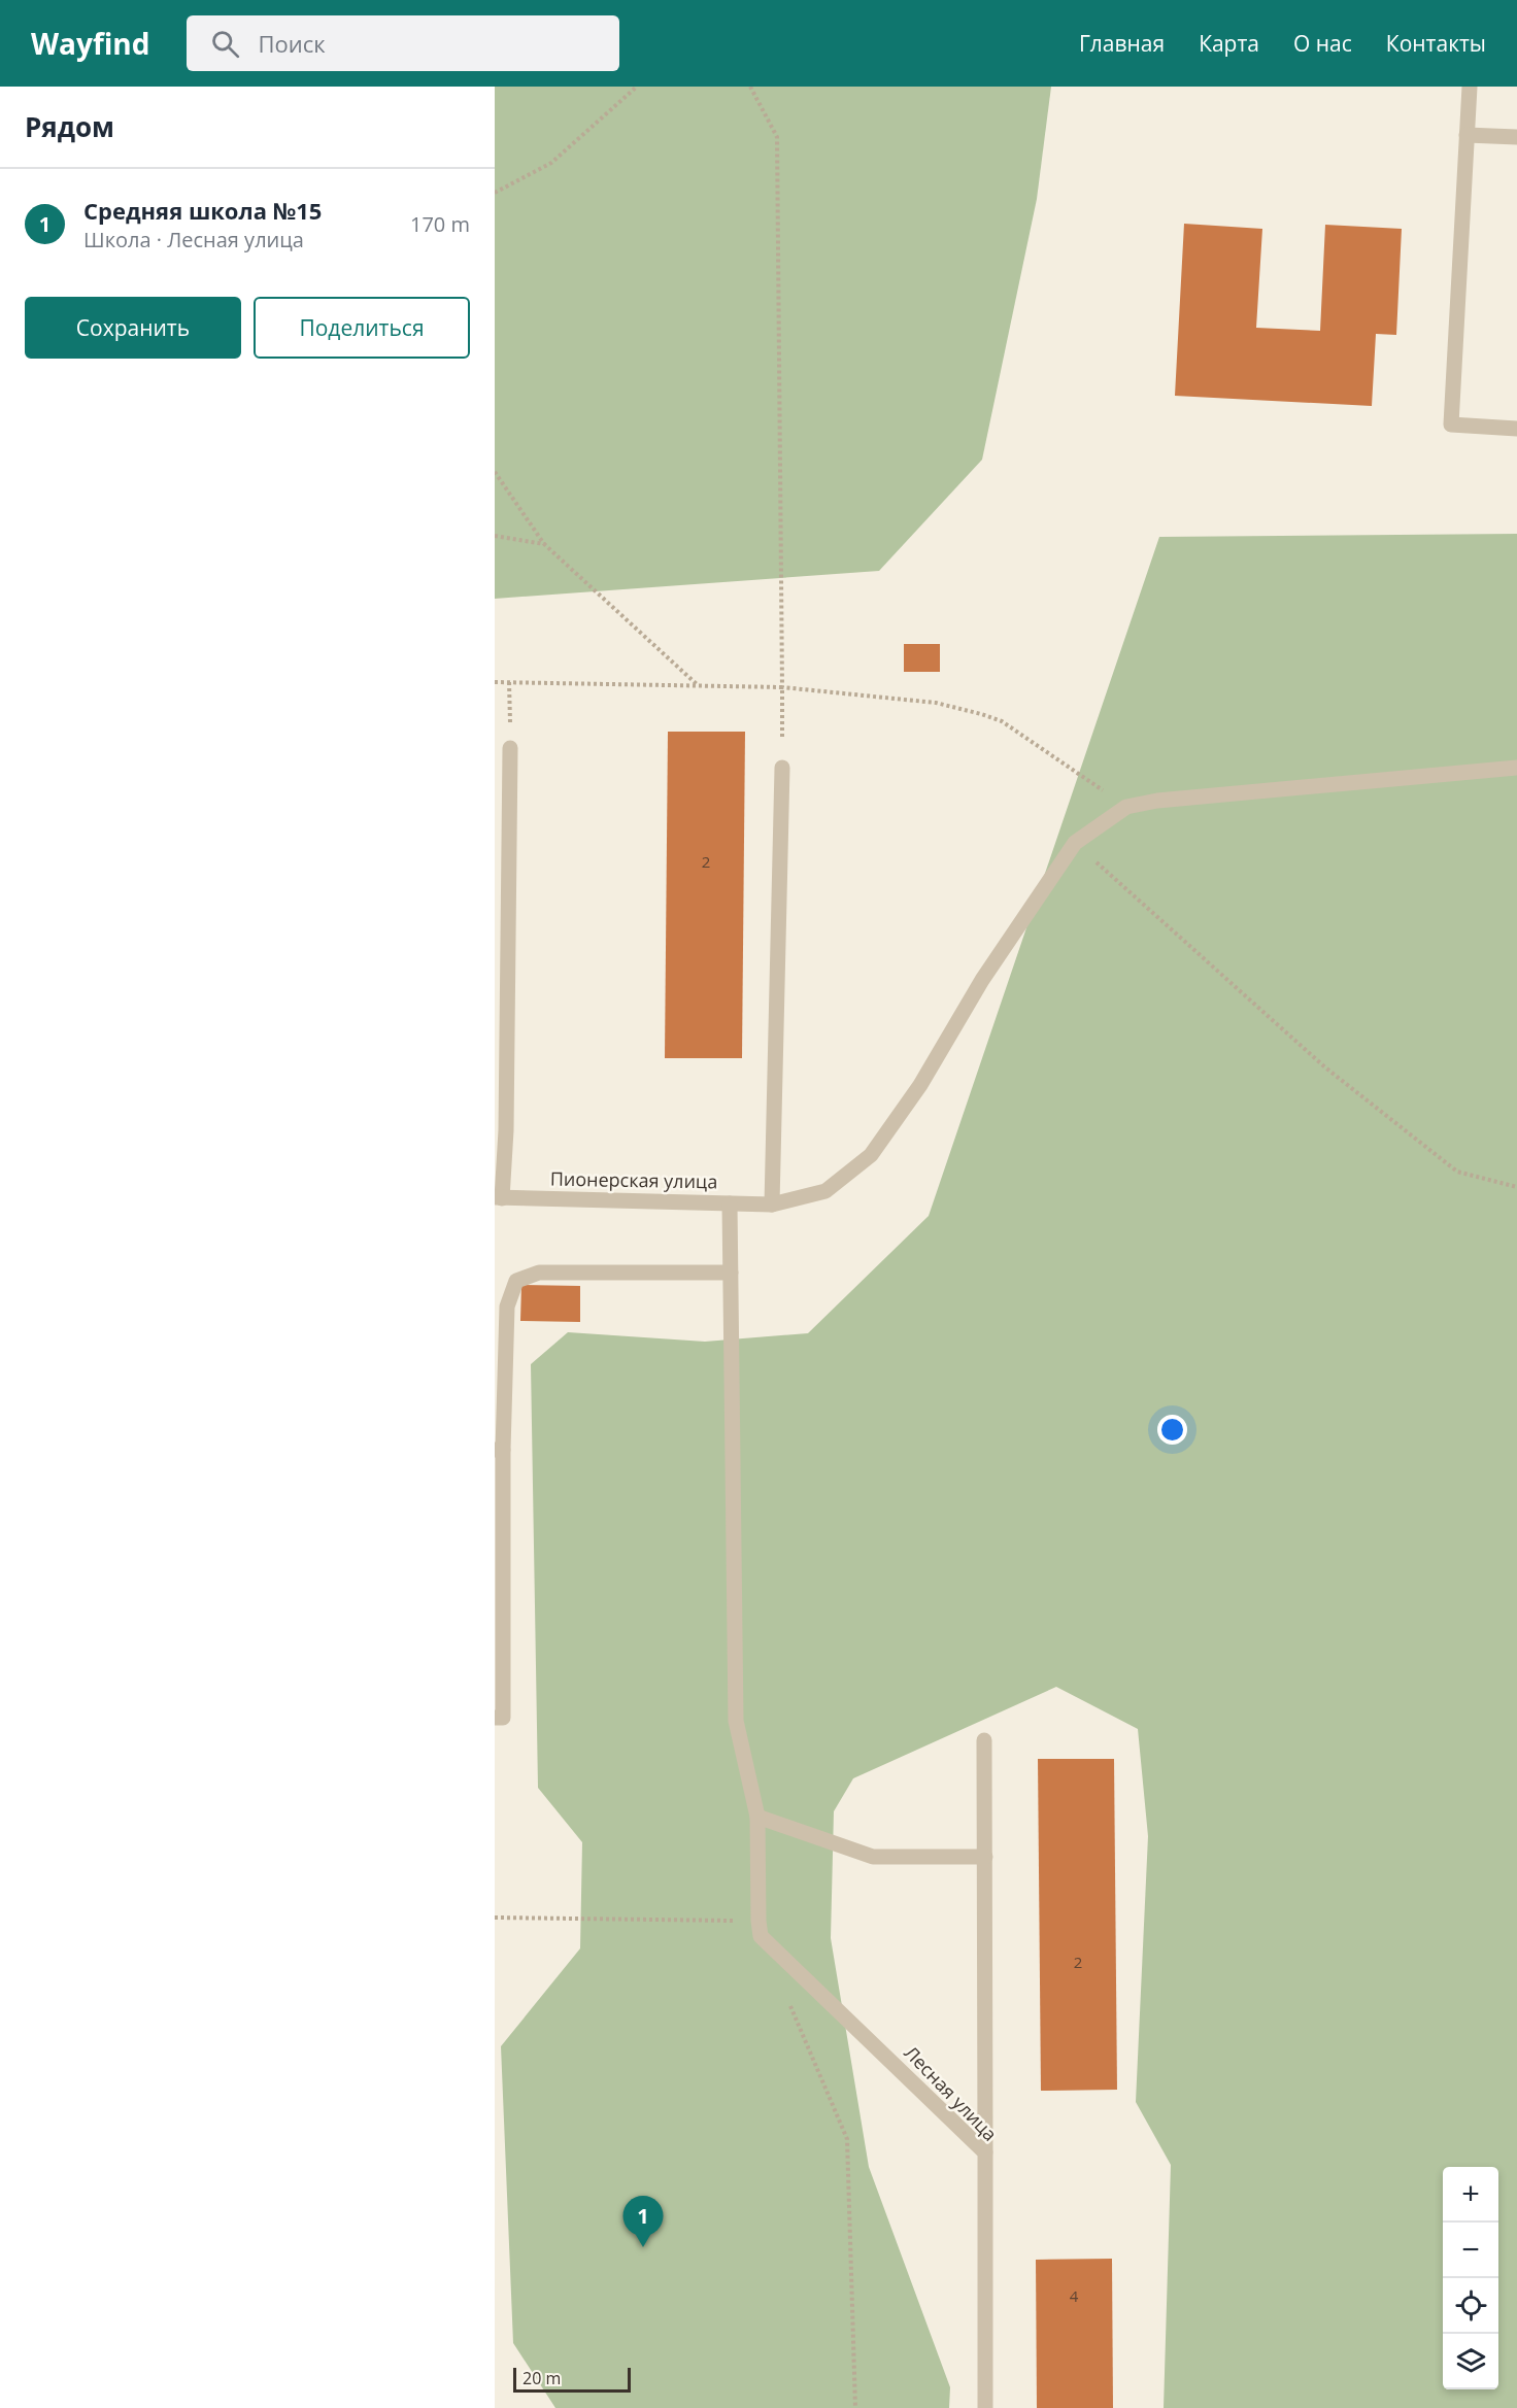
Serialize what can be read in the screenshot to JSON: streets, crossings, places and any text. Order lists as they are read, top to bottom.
{
  "streets": {
    "street": ["Пионерская улица", "Лесная улица"]
  },
  "house_numbers": ["2", "2", "4"],
  "scale_bar": "20 m",
  "page": {
    "header": "Wayfind",
    "search": "Поиск",
    "nav": [
      "Главная",
      "Карта",
      "О нас",
      "Контакты"
    ],
    "heading": "Рядом",
    "list": [
      {
        "mark": "1",
        "name": "Средняя школа №15",
        "note": "Школа · Лесная улица",
        "value": "170 m"
      }
    ],
    "buttons": ["Сохранить", "Поделиться"],
    "map_buttons": ["+", "−"],
    "pins": "1",
    "scale": "20 m"
  }
}
